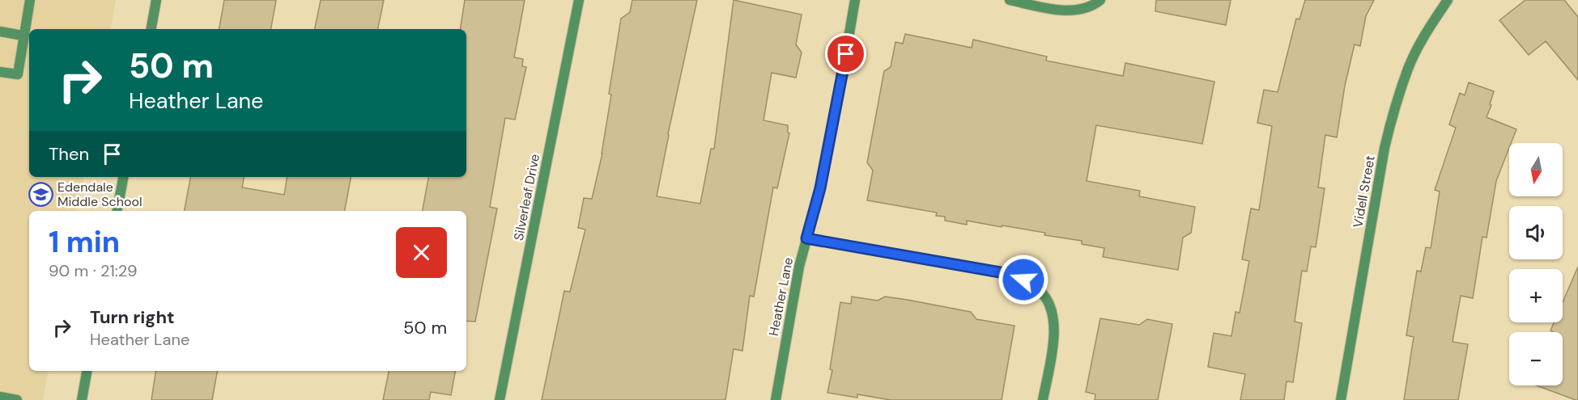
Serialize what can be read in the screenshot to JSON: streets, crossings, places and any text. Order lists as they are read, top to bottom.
{
  "streets": {
    "street": ["Videll Street", "Silverleaf Drive", "Heather Lane"]
  },
  "places": {
    "school or university": ["Edendale Middle School"]
  },
  "north": "bottom",
  "page": {
    "turn": ["50 m", "Heather Lane"],
    "then": "Then",
    "map_buttons": ["+", "−"],
    "heading": ["1 min", "90 m · 21:29"],
    "list": [
      {
        "name": "Turn right",
        "note": "Heather Lane",
        "value": "50 m"
      }
    ]
  }
}
